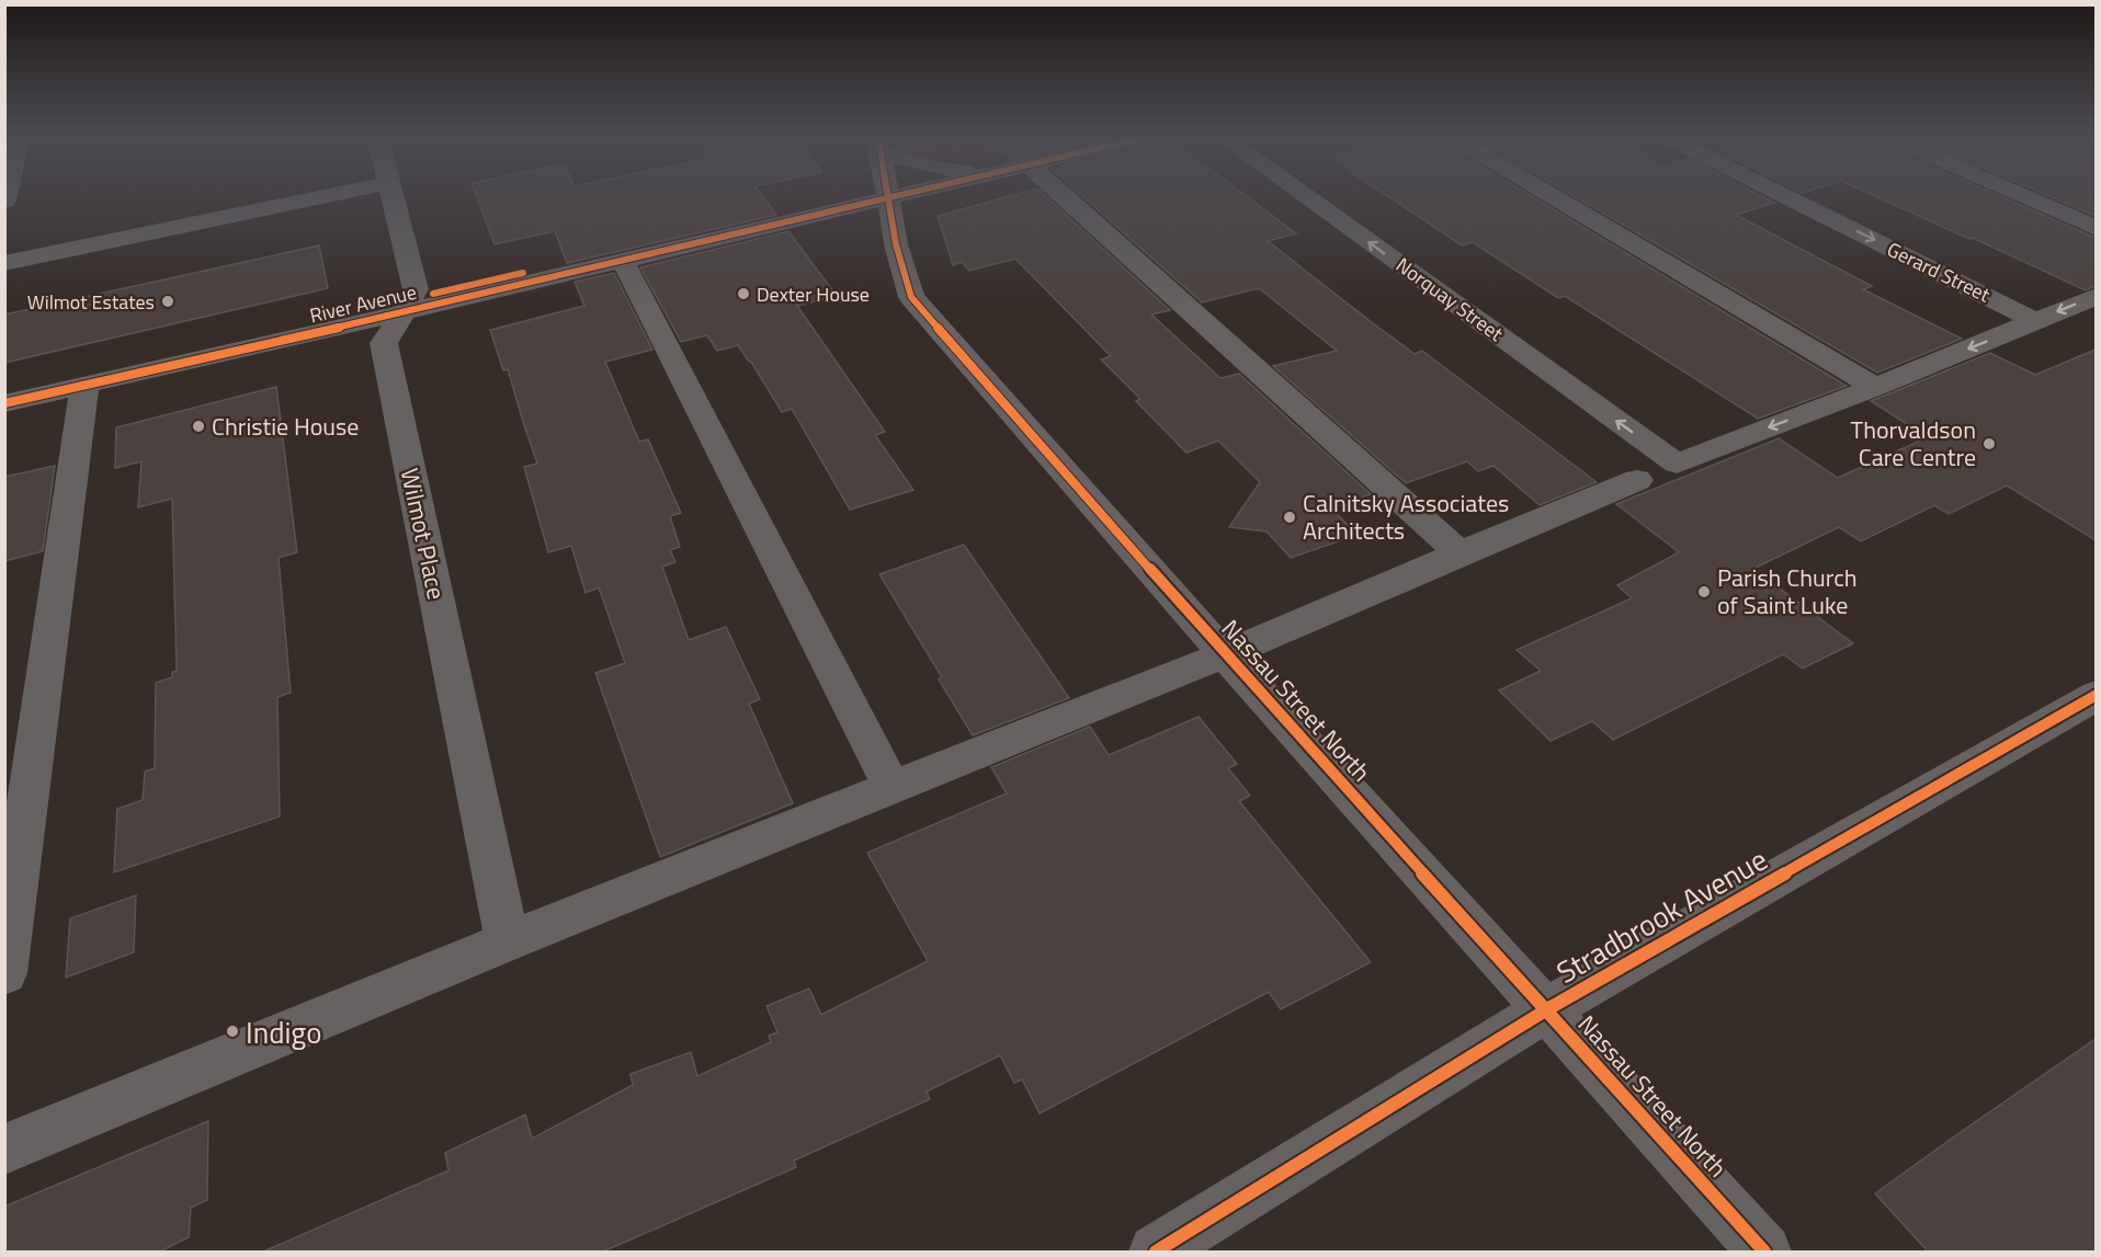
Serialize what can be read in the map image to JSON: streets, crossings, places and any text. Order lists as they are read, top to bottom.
{
  "streets": {
    "street": [
      "Gerard Street",
      "Norquay Street",
      "River Avenue",
      "Wilmot Place",
      "Nassau Street North",
      "Stradbrook Avenue"
    ]
  },
  "crossings": [
    ["River Avenue", "Wilmot Place"],
    ["River Avenue", "Nassau Street North"],
    ["Nassau Street North", "Stradbrook Avenue"]
  ],
  "places": [
    "Dexter House",
    "Wilmot Estates",
    "Christie House",
    "Thorvaldson Care Centre",
    "Calnitsky Associates Architects",
    "Parish Church of Saint Luke",
    "Indigo"
  ]
}
